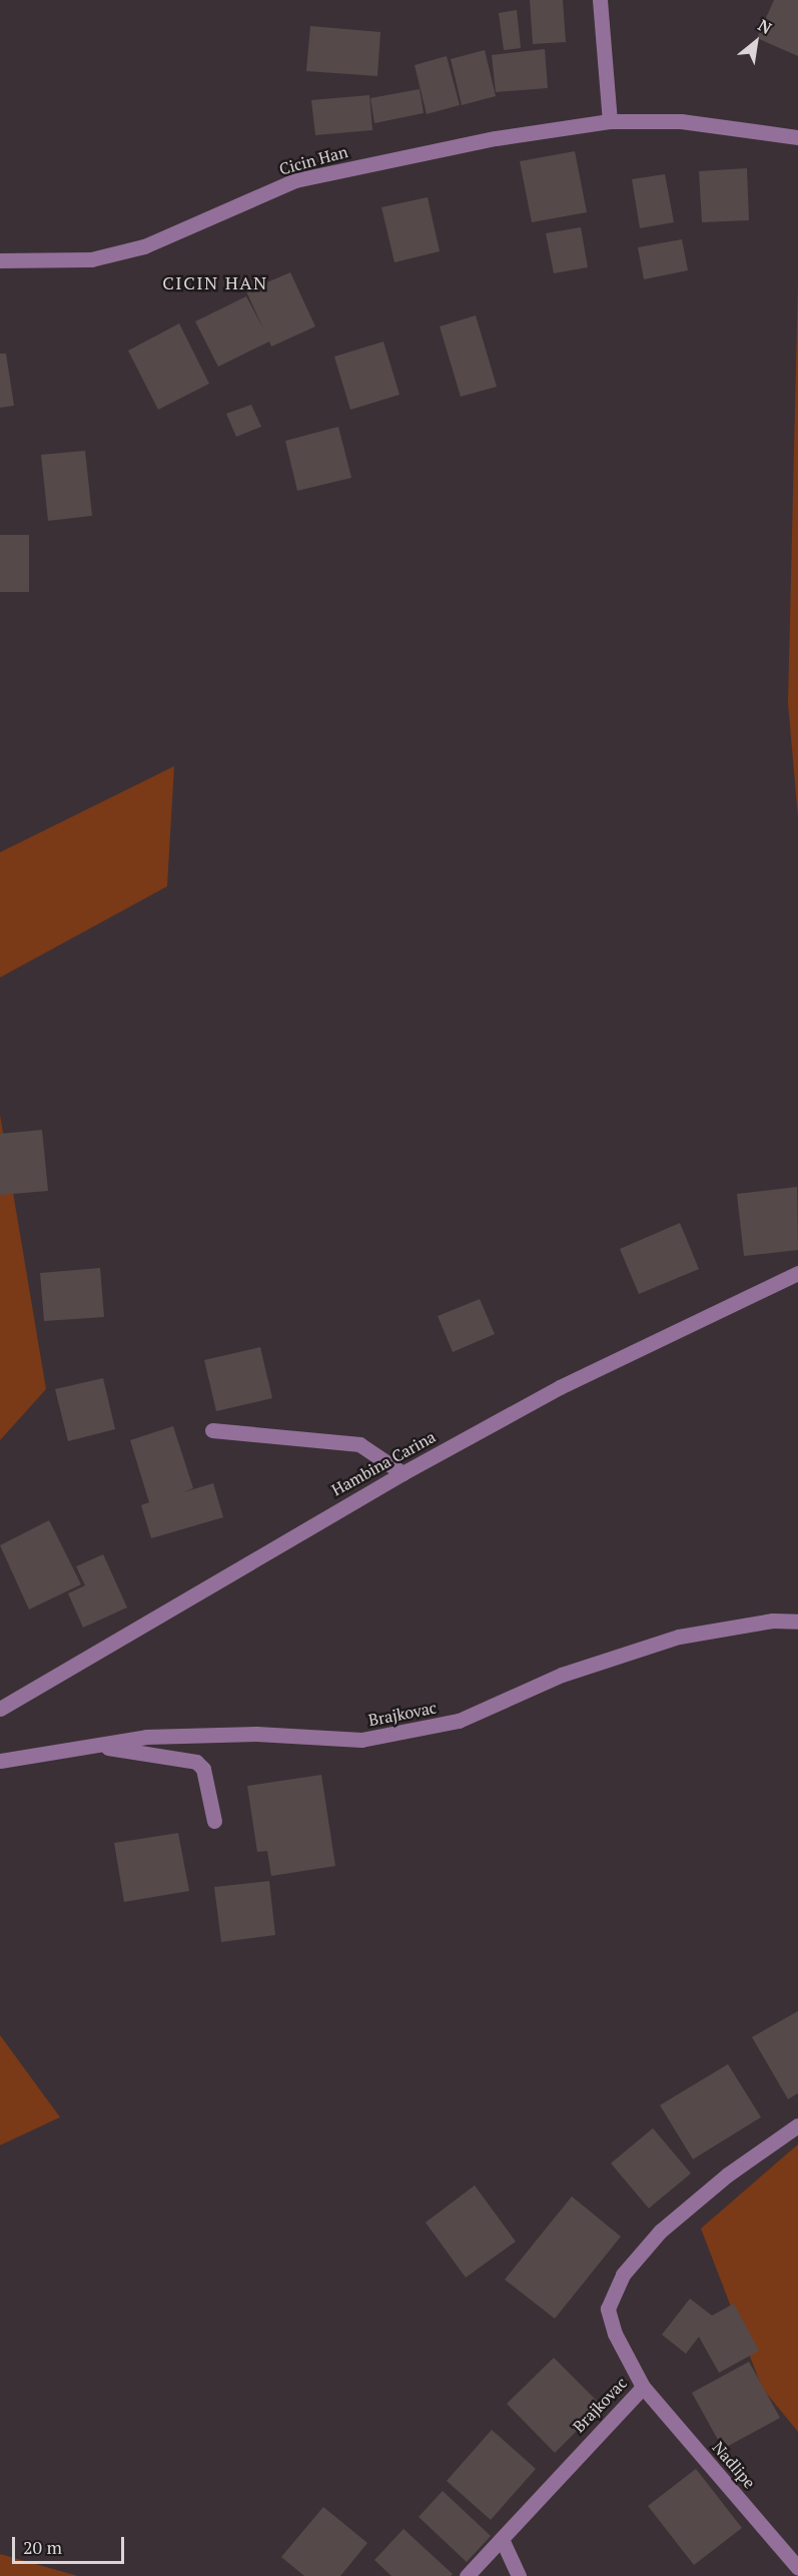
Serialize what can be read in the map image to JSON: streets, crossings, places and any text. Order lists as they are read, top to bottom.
{
  "streets": {
    "street": [
      "Cicin Han",
      "Hambina Carina",
      "Brajkovac",
      "Nadlipe"
    ]
  },
  "crossings": [
    ["Brajkovac", "Nadlipe"]
  ],
  "districts": ["CICIN HAN"],
  "scale_bar": "20 m",
  "north": "top right"
}
